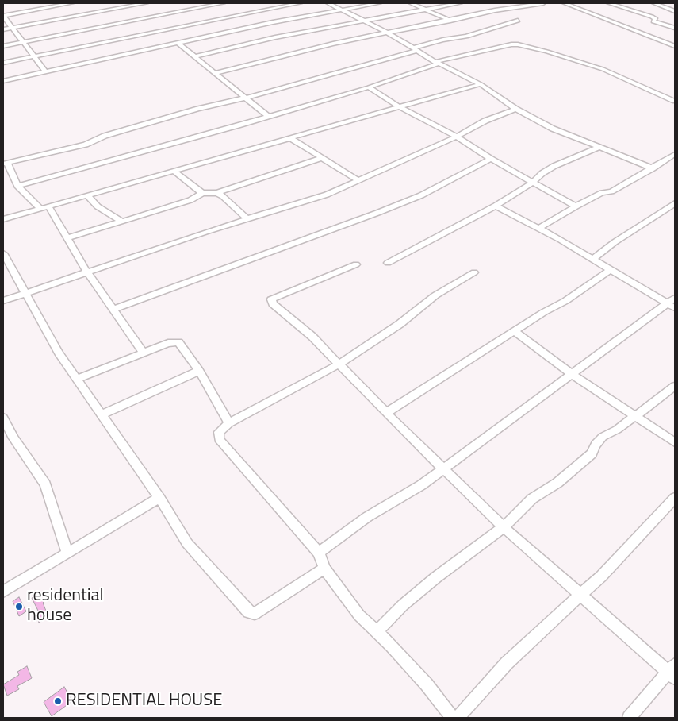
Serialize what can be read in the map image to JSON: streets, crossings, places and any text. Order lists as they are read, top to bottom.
{
  "places": ["residential house", "RESIDENTIAL HOUSE"]
}
